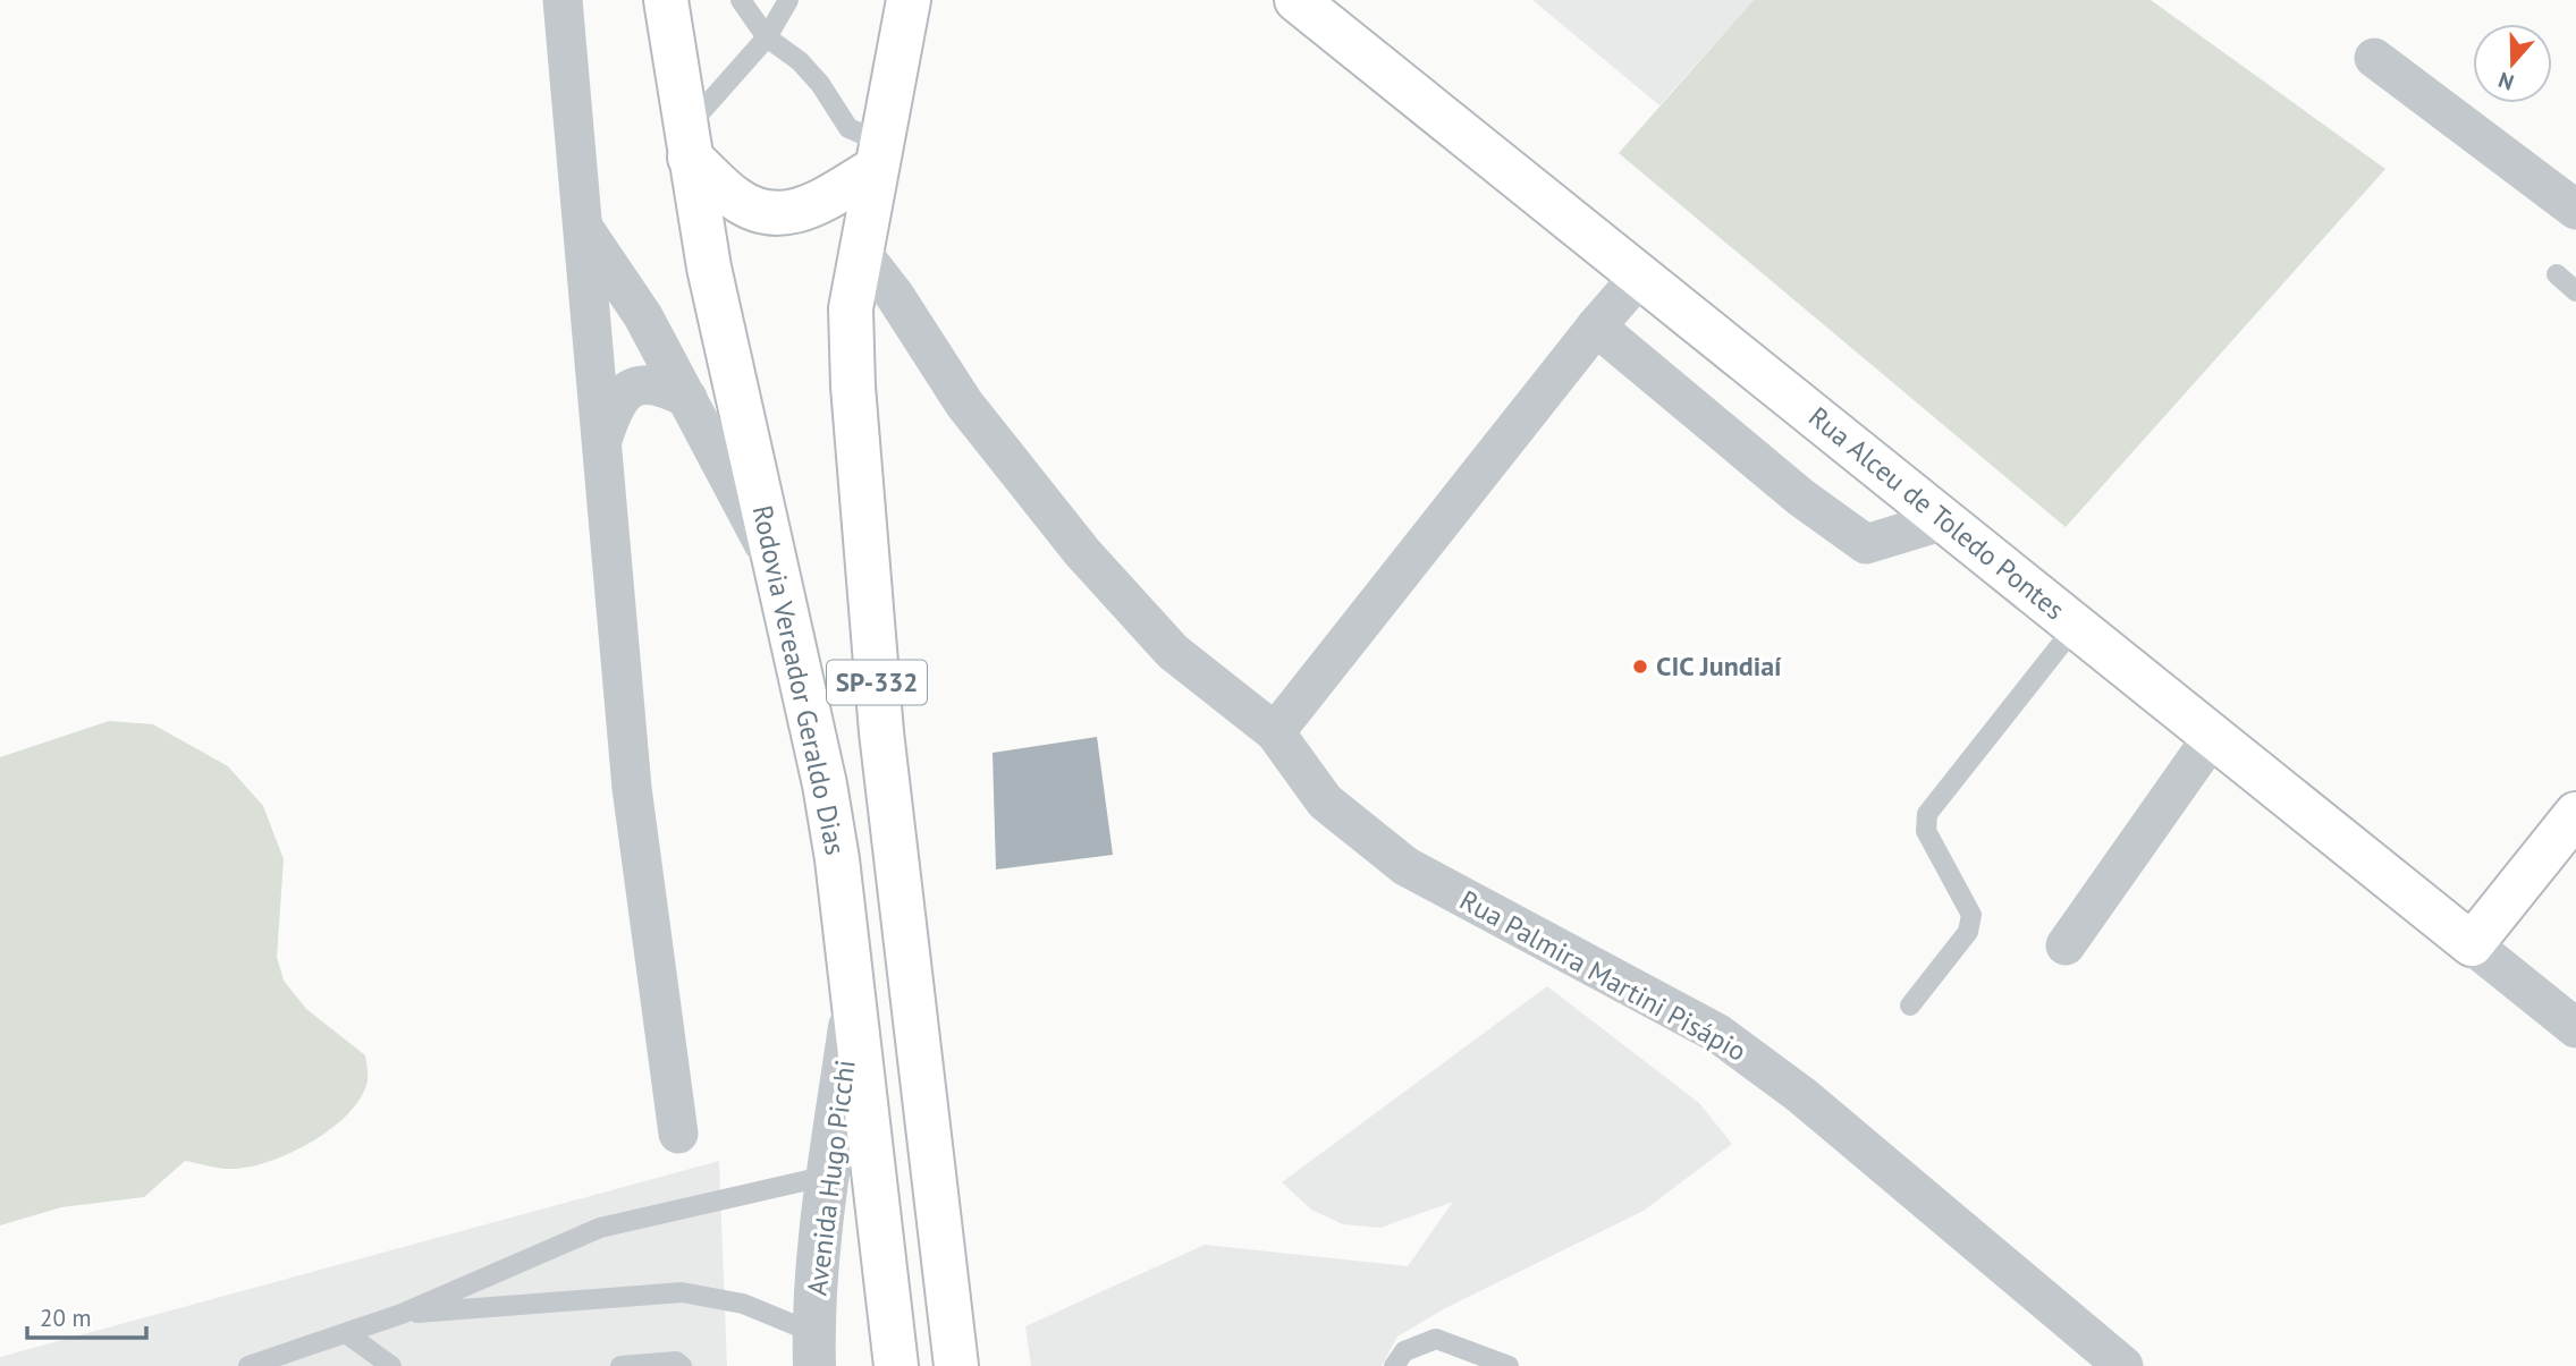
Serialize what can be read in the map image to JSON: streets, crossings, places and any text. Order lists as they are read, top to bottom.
{
  "streets": {
    "main road": ["Rua Alceu de Toledo Pontes", "Rodovia Vereador Geraldo Dias", "SP-332"],
    "street": ["Rua Palmira Martini Pisápio", "Avenida Hugo Picchi"]
  },
  "crossings": [
    ["Rodovia Vereador Geraldo Dias", "Avenida Hugo Picchi"],
    ["SP-332", "Rua Palmira Martini Pisápio"]
  ],
  "places": ["CIC Jundiaí"],
  "scale_bar": "20 m",
  "north": "bottom"
}
